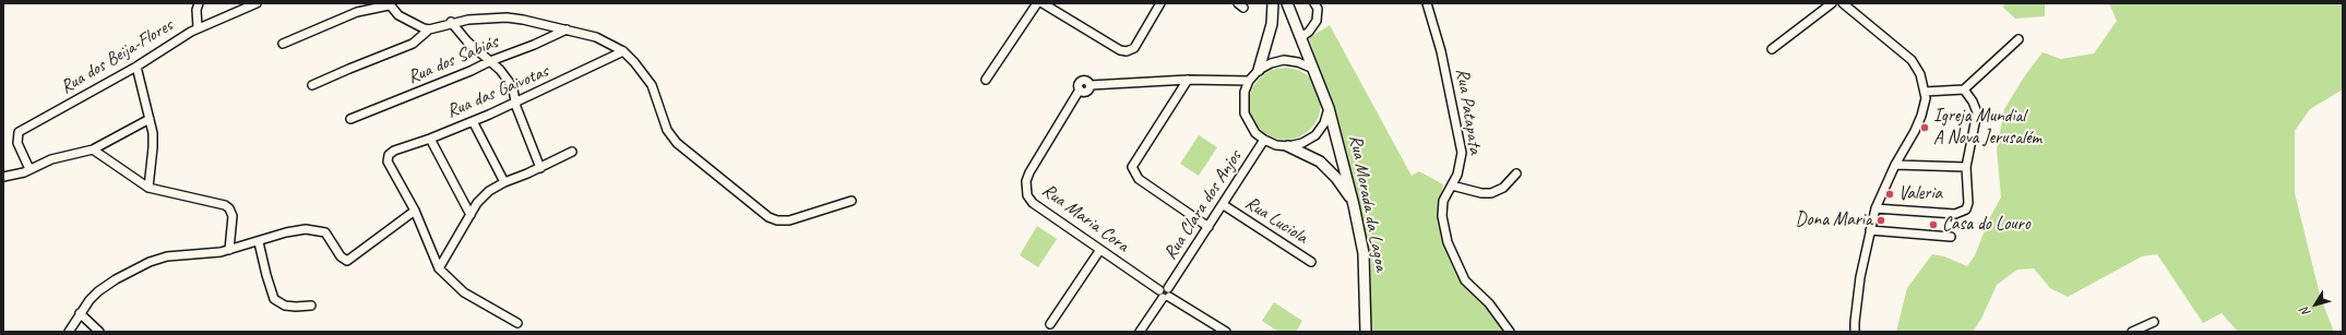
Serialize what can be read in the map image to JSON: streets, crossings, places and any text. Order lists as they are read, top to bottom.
{
  "streets": {
    "street": [
      "Rua dos Beija-Flores",
      "Rua dos Sabiás",
      "Rua das Gaivotas",
      "Rua Patapata",
      "Rua Morada da Lagoa",
      "Rua Clara dos Anjos",
      "Rua Maria Cora",
      "Rua Luciola"
    ]
  },
  "crossings": [
    ["Rua Morada da Lagoa", "Rua Clara dos Anjos"],
    ["Rua Clara dos Anjos", "Rua Maria Cora"],
    ["Rua Clara dos Anjos", "Rua Luciola"]
  ],
  "places": [
    "Igreja Mundial A Nova Jerusalém",
    "Valeria",
    "Dona Maria",
    "Casa do Louro"
  ],
  "north": "bottom left"
}
